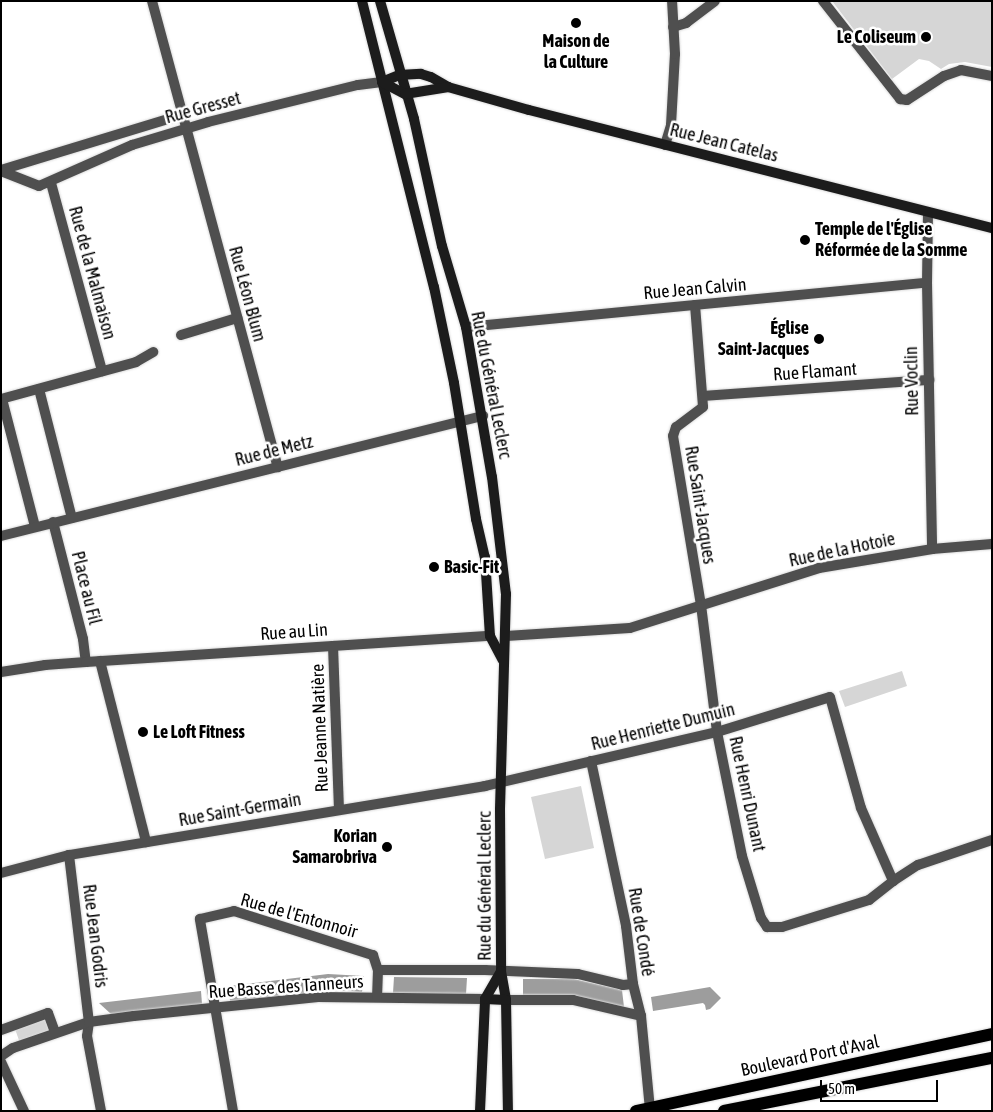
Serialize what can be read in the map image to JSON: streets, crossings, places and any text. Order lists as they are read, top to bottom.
{
  "streets": {
    "main road": ["Rue Jean Catelas", "Rue du Général Leclerc", "Boulevard Port d'Aval"],
    "street": [
      "Rue Gresset",
      "Rue de la Malmaison",
      "Rue Jean Calvin",
      "Rue Léon Blum",
      "Rue Flamant",
      "Rue Voclin",
      "Rue de Metz",
      "Rue Saint-Jacques",
      "Rue de la Hotoie",
      "Place au Fil",
      "Rue au Lin",
      "Rue Henriette Dumuin",
      "Rue Jeanne Natière",
      "Rue Henri Dunant",
      "Rue Saint-Germain",
      "Rue de l'Entonnoir",
      "Rue de Condé",
      "Rue Jean Godris",
      "Rue Basse des Tanneurs"
    ]
  },
  "crossings": [
    ["Rue Gresset", "Rue de la Malmaison"],
    ["Rue Gresset", "Rue Léon Blum"],
    ["Rue Gresset", "Rue du Général Leclerc"],
    ["Rue Jean Catelas", "Rue Voclin"],
    ["Rue Jean Calvin", "Rue Voclin"],
    ["Rue Jean Calvin", "Rue du Général Leclerc"],
    ["Rue Léon Blum", "Rue de Metz"],
    ["Rue Flamant", "Rue Voclin"],
    ["Rue Flamant", "Rue Saint-Jacques"],
    ["Rue Voclin", "Rue de la Hotoie"],
    ["Rue du Général Leclerc", "Rue de Metz"],
    ["Rue du Général Leclerc", "Rue de la Hotoie"],
    ["Rue du Général Leclerc", "Rue au Lin"],
    ["Rue du Général Leclerc", "Rue Henriette Dumuin"],
    ["Rue du Général Leclerc", "Rue Basse des Tanneurs"],
    ["Rue de Metz", "Place au Fil"],
    ["Rue Saint-Jacques", "Rue de la Hotoie"],
    ["Rue Saint-Jacques", "Rue Henri Dunant"],
    ["Rue de la Hotoie", "Rue Henri Dunant"],
    ["Place au Fil", "Rue au Lin"],
    ["Rue au Lin", "Rue Jeanne Natière"],
    ["Rue Henriette Dumuin", "Rue Henri Dunant"],
    ["Rue Henriette Dumuin", "Rue Saint-Germain"],
    ["Rue Henriette Dumuin", "Rue de Condé"],
    ["Rue Jeanne Natière", "Rue Saint-Germain"],
    ["Rue Saint-Germain", "Rue Jean Godris"],
    ["Rue de l'Entonnoir", "Rue Basse des Tanneurs"],
    ["Rue de Condé", "Rue Basse des Tanneurs"],
    ["Rue de Condé", "Boulevard Port d'Aval"],
    ["Rue Jean Godris", "Rue Basse des Tanneurs"]
  ],
  "places": [
    "Maison de la Culture",
    "Le Coliseum",
    "Temple de l'Église Réformée de la Somme",
    "Église Saint-Jacques",
    "Basic-Fit",
    "Le Loft Fitness",
    "Korian Samarobriva"
  ],
  "scale_bar": "50 m"
}
